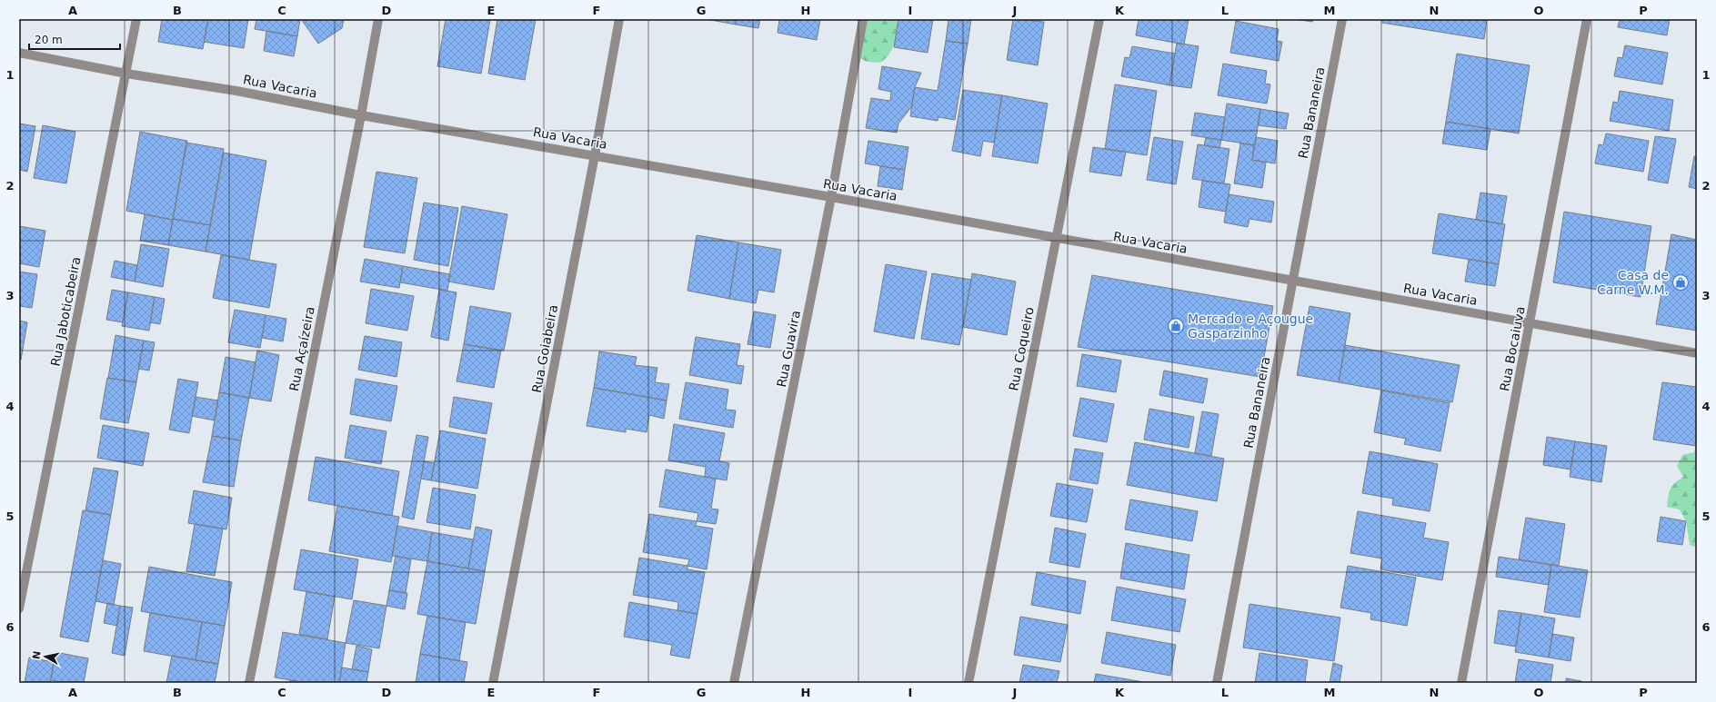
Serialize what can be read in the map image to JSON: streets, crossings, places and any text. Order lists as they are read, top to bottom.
{
  "streets": {
    "street": [
      "Rua Vacaria",
      "Rua Bananeira",
      "Rua Jaboticabeira",
      "Rua Açaízeira",
      "Rua Goiabeira",
      "Rua Guavira",
      "Rua Coqueiro",
      "Rua Bocaiuva"
    ]
  },
  "crossings": [
    ["Rua Vacaria", "Rua Bananeira"],
    ["Rua Vacaria", "Rua Jaboticabeira"],
    ["Rua Vacaria", "Rua Açaízeira"],
    ["Rua Vacaria", "Rua Goiabeira"],
    ["Rua Vacaria", "Rua Guavira"],
    ["Rua Vacaria", "Rua Coqueiro"],
    ["Rua Vacaria", "Rua Bocaiuva"]
  ],
  "places": {
    "shop": ["Casa de Carne W.M.", "Mercado e Açougue Gasparzinho"]
  },
  "scale_bar": "20 m",
  "north": "left",
  "grid": {
    "columns": [
      "A",
      "B",
      "C",
      "D",
      "E",
      "F",
      "G",
      "H",
      "I",
      "J",
      "K",
      "L",
      "M",
      "N",
      "O",
      "P"
    ],
    "rows": [
      "1",
      "2",
      "3",
      "4",
      "5",
      "6"
    ]
  }
}
